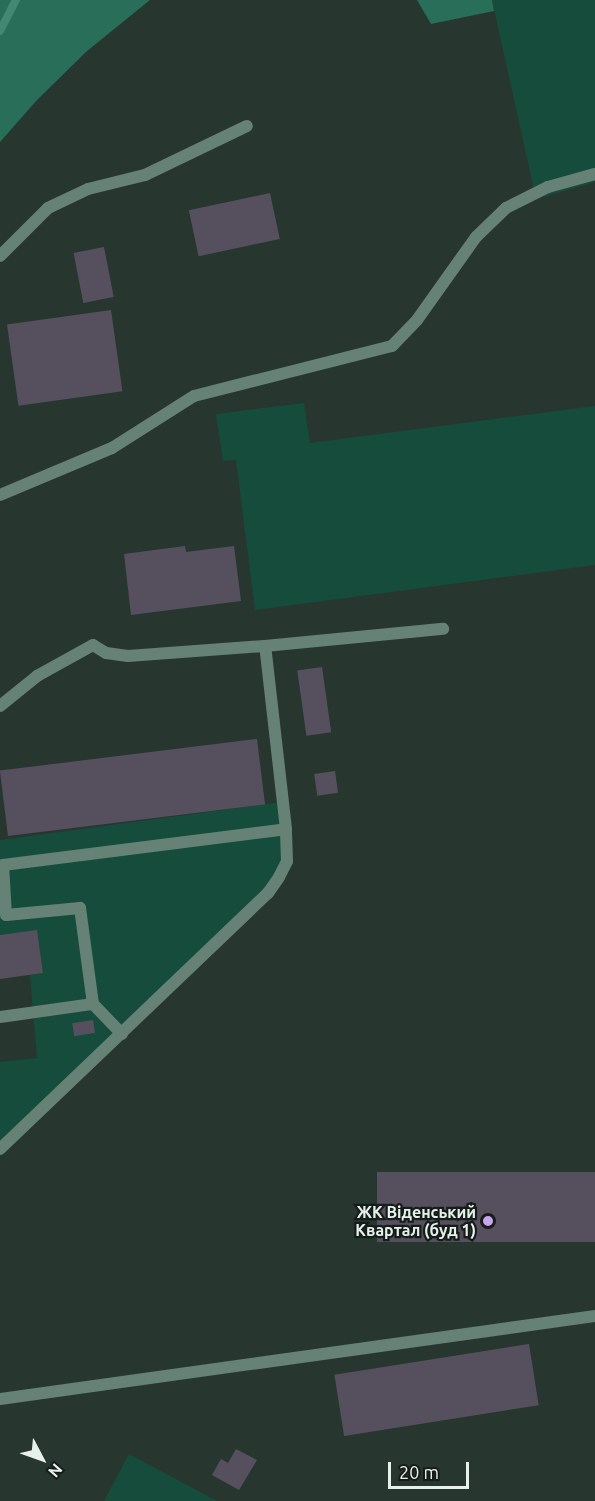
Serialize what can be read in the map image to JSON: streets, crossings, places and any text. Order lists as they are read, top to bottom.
{
  "places": ["ЖК Віденський Квартал (буд 1)"],
  "scale_bar": "20 m",
  "north": "bottom right"
}
